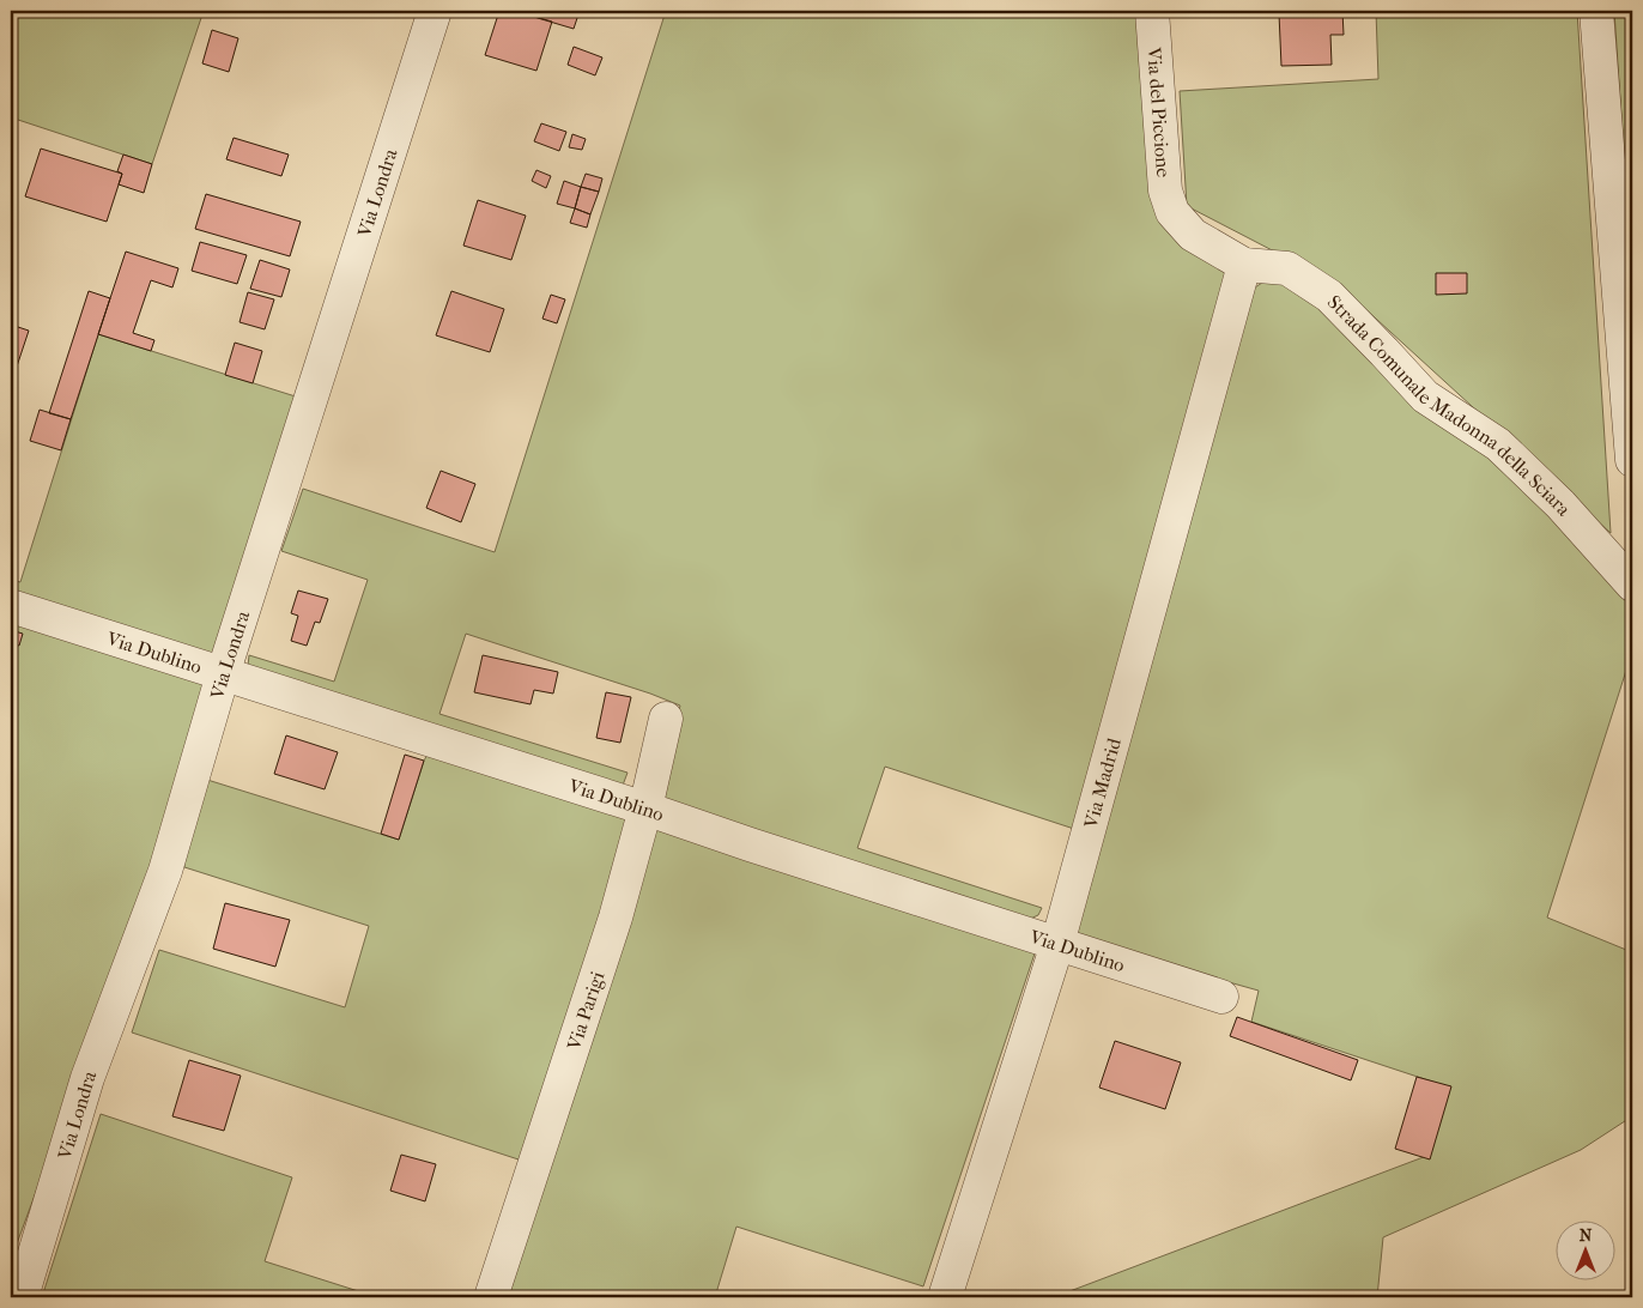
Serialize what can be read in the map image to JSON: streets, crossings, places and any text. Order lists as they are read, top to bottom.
{
  "streets": {
    "street": [
      "Via del Piccione",
      "Via Londra",
      "Strada Comunale Madonna della Sciara",
      "Via Dublino",
      "Via Madrid",
      "Via Parigi"
    ]
  },
  "crossings": [
    ["Via del Piccione", "Strada Comunale Madonna della Sciara"],
    ["Via del Piccione", "Via Madrid"],
    ["Via Londra", "Via Dublino"],
    ["Strada Comunale Madonna della Sciara", "Via Madrid"],
    ["Via Dublino", "Via Madrid"],
    ["Via Dublino", "Via Parigi"]
  ],
  "north": "top"
}
